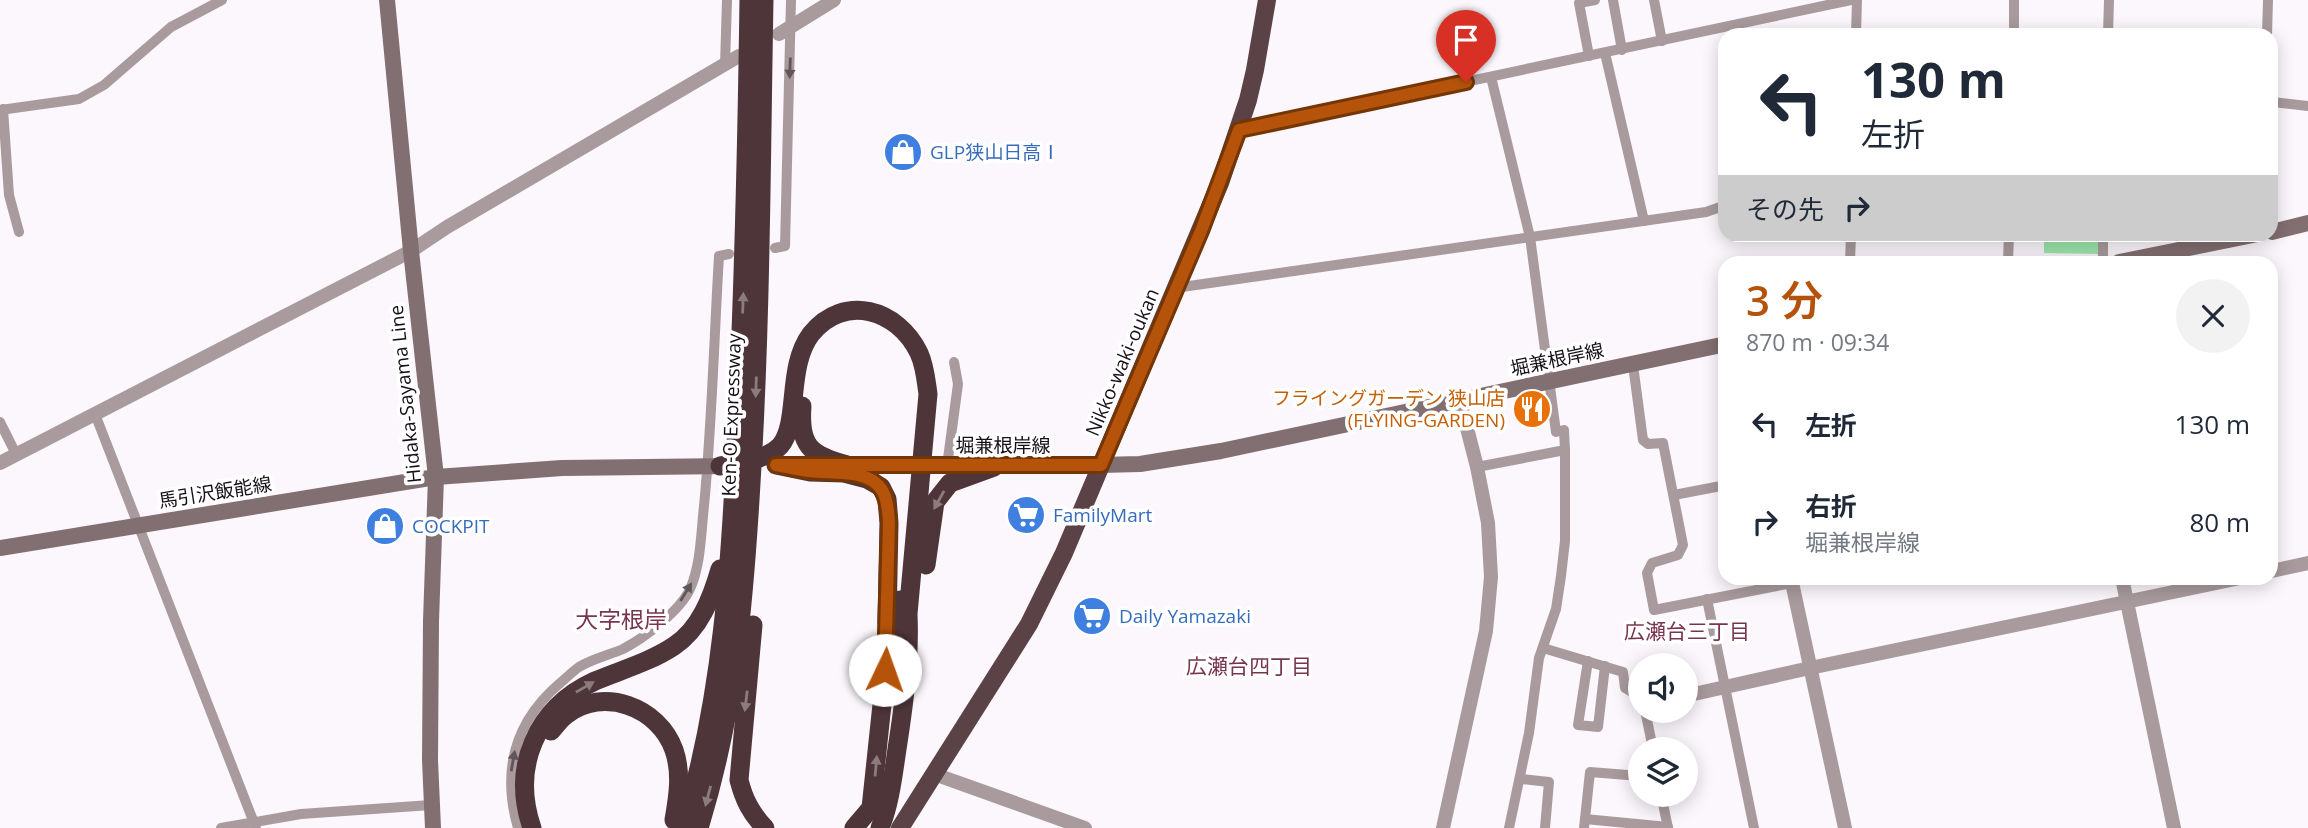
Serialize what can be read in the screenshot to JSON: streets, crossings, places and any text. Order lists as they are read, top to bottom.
{
  "streets": {
    "highway": ["Nikko-waki-oukan", "Ken-O Expressway"],
    "main road": ["堀兼根岸線", "Hidaka-Sayama Line", "馬引沢飯能線"]
  },
  "crossings": [
    ["堀兼根岸線", "Nikko-waki-oukan"],
    ["堀兼根岸線", "Hidaka-Sayama Line"],
    ["堀兼根岸線", "馬引沢飯能線"],
    ["Hidaka-Sayama Line", "馬引沢飯能線"]
  ],
  "districts": ["大字根岸", "広瀬台三丁目", "広瀬台四丁目"],
  "places": {
    "shop": ["GLP狭山日高Ⅰ", "COCKPIT"],
    "restaurant": ["フライングガーデン 狭山店 (FLYING-GARDEN)"],
    "supermarket": ["FamilyMart", "Daily Yamazaki"]
  },
  "page": {
    "turn": ["130 m", "左折"],
    "then": "その先",
    "heading": ["3 分", "870 m · 09:34"],
    "list": [
      {
        "name": "左折",
        "value": "130 m"
      },
      {
        "name": "右折",
        "note": "堀兼根岸線",
        "value": "80 m"
      }
    ]
  }
}
